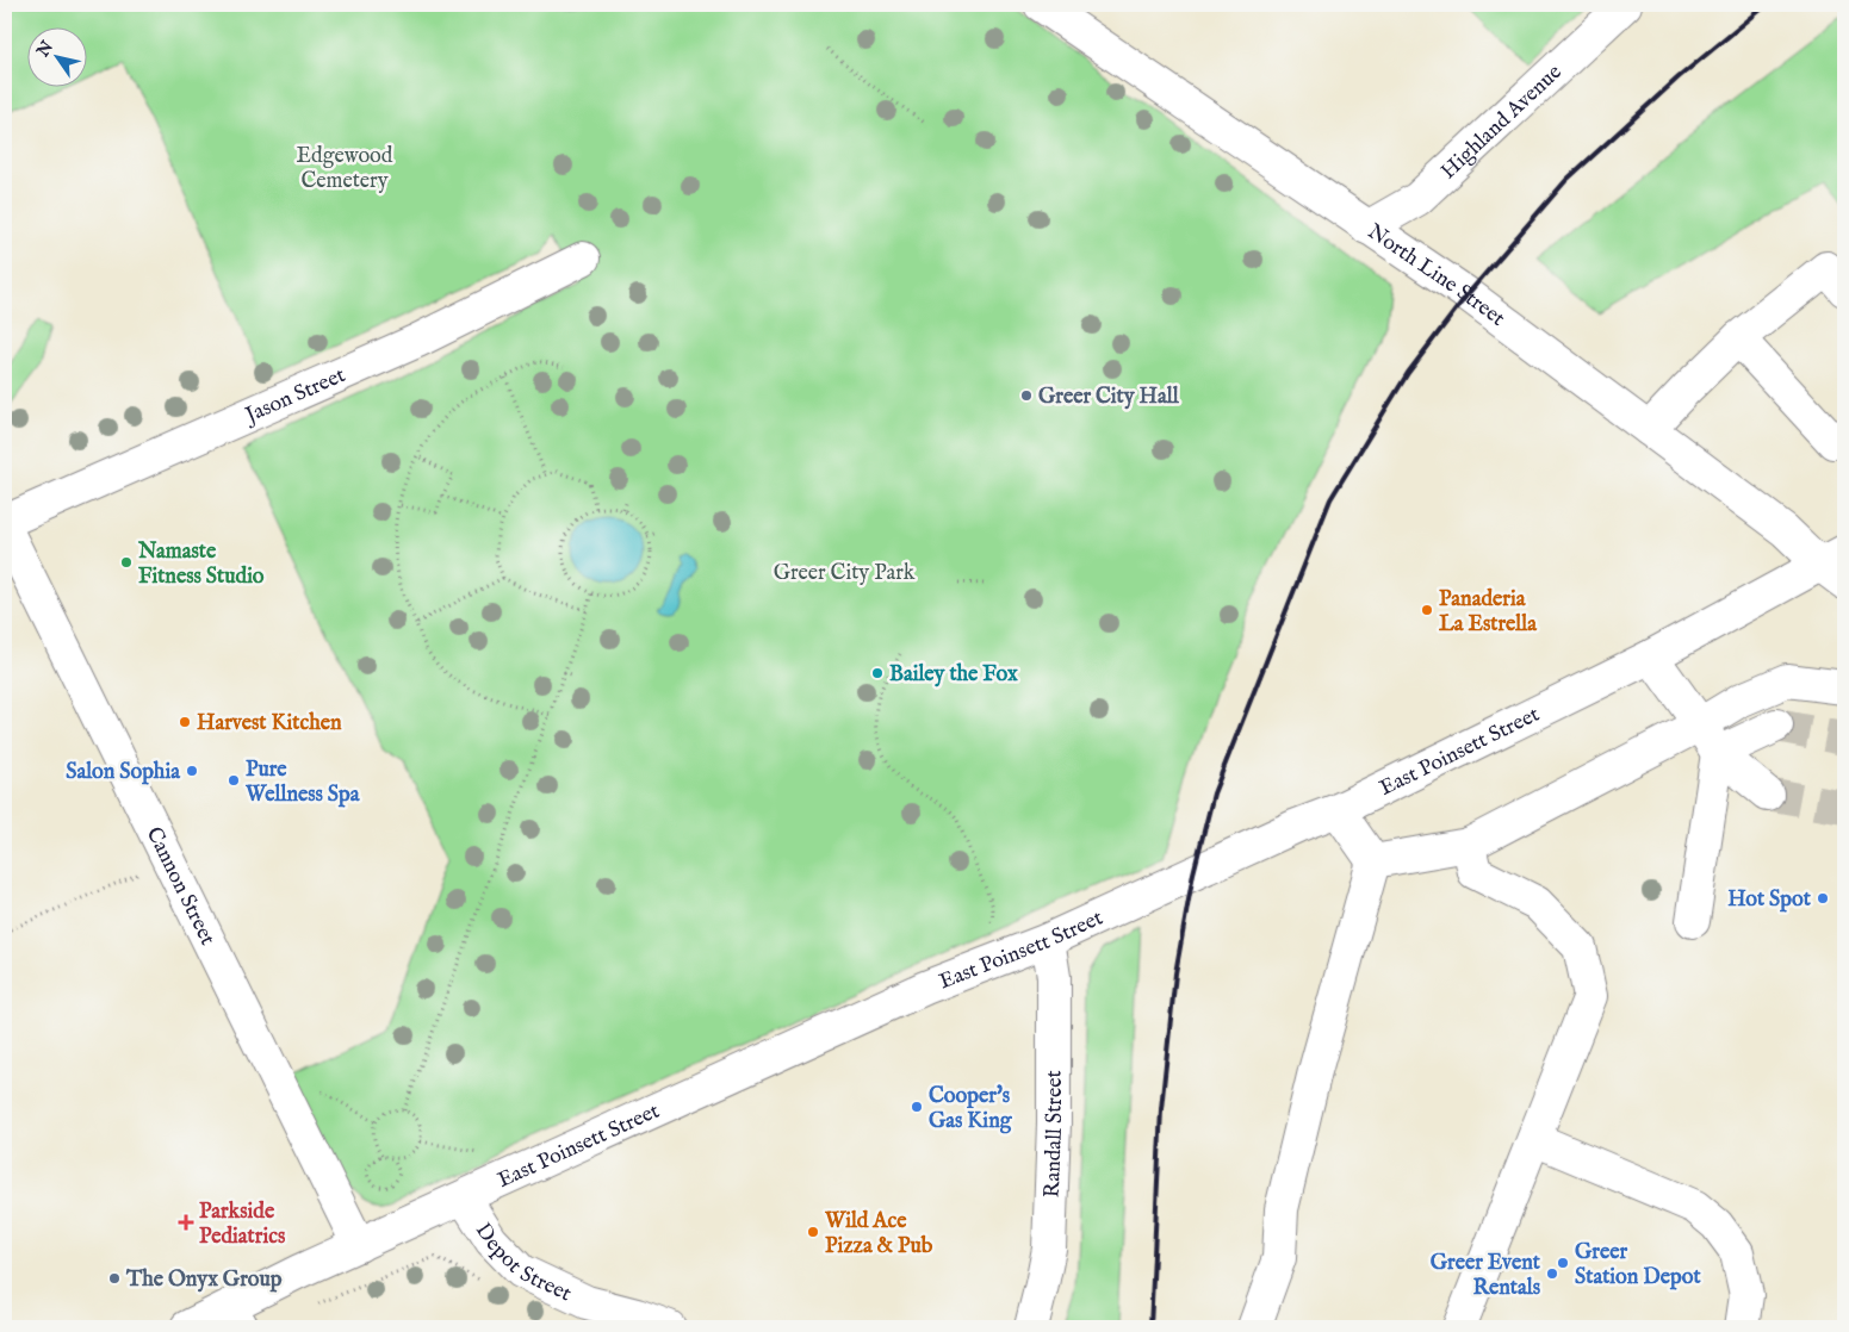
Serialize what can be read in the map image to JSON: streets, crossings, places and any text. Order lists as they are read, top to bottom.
{
  "streets": {
    "main road": [
      "Highland Avenue",
      "North Line Street",
      "Jason Street",
      "East Poinsett Street",
      "Cannon Street",
      "Randall Street",
      "Depot Street"
    ]
  },
  "crossings": [
    ["Highland Avenue", "North Line Street"],
    ["North Line Street", "East Poinsett Street"],
    ["East Poinsett Street", "Cannon Street"],
    ["East Poinsett Street", "Randall Street"],
    ["East Poinsett Street", "Depot Street"]
  ],
  "parks": ["Edgewood Cemetery", "Greer City Park"],
  "places": {
    "other": [
      "Greer City Hall",
      "Namaste Fitness Studio",
      "Panaderia La Estrella",
      "Bailey the Fox",
      "Harvest Kitchen",
      "Salon Sophia",
      "Pure Wellness Spa",
      "Hot Spot",
      "Cooper's Gas King",
      "Wild Ace Pizza & Pub",
      "Greer Station Depot",
      "Greer Event Rentals",
      "The Onyx Group"
    ],
    "health": ["Parkside Pediatrics"]
  },
  "north": "top left"
}
